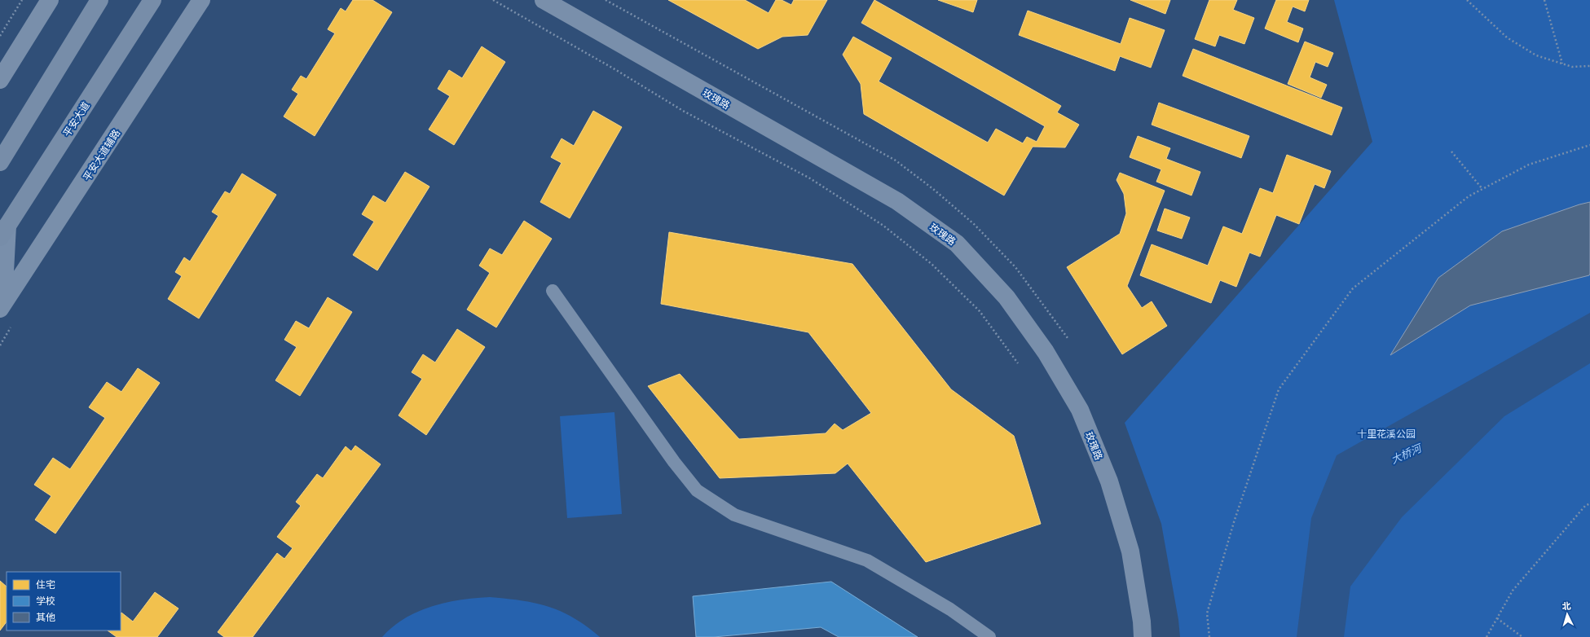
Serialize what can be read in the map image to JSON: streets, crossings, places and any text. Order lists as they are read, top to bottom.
{
  "streets": {
    "main road": ["平安大道"],
    "street": ["玫瑰路", "平安大道辅路"]
  },
  "water": ["大桥河"],
  "parks": ["十里花溪公园"],
  "legend": ["住宅", "学校", "其他"],
  "north": "top"
}
